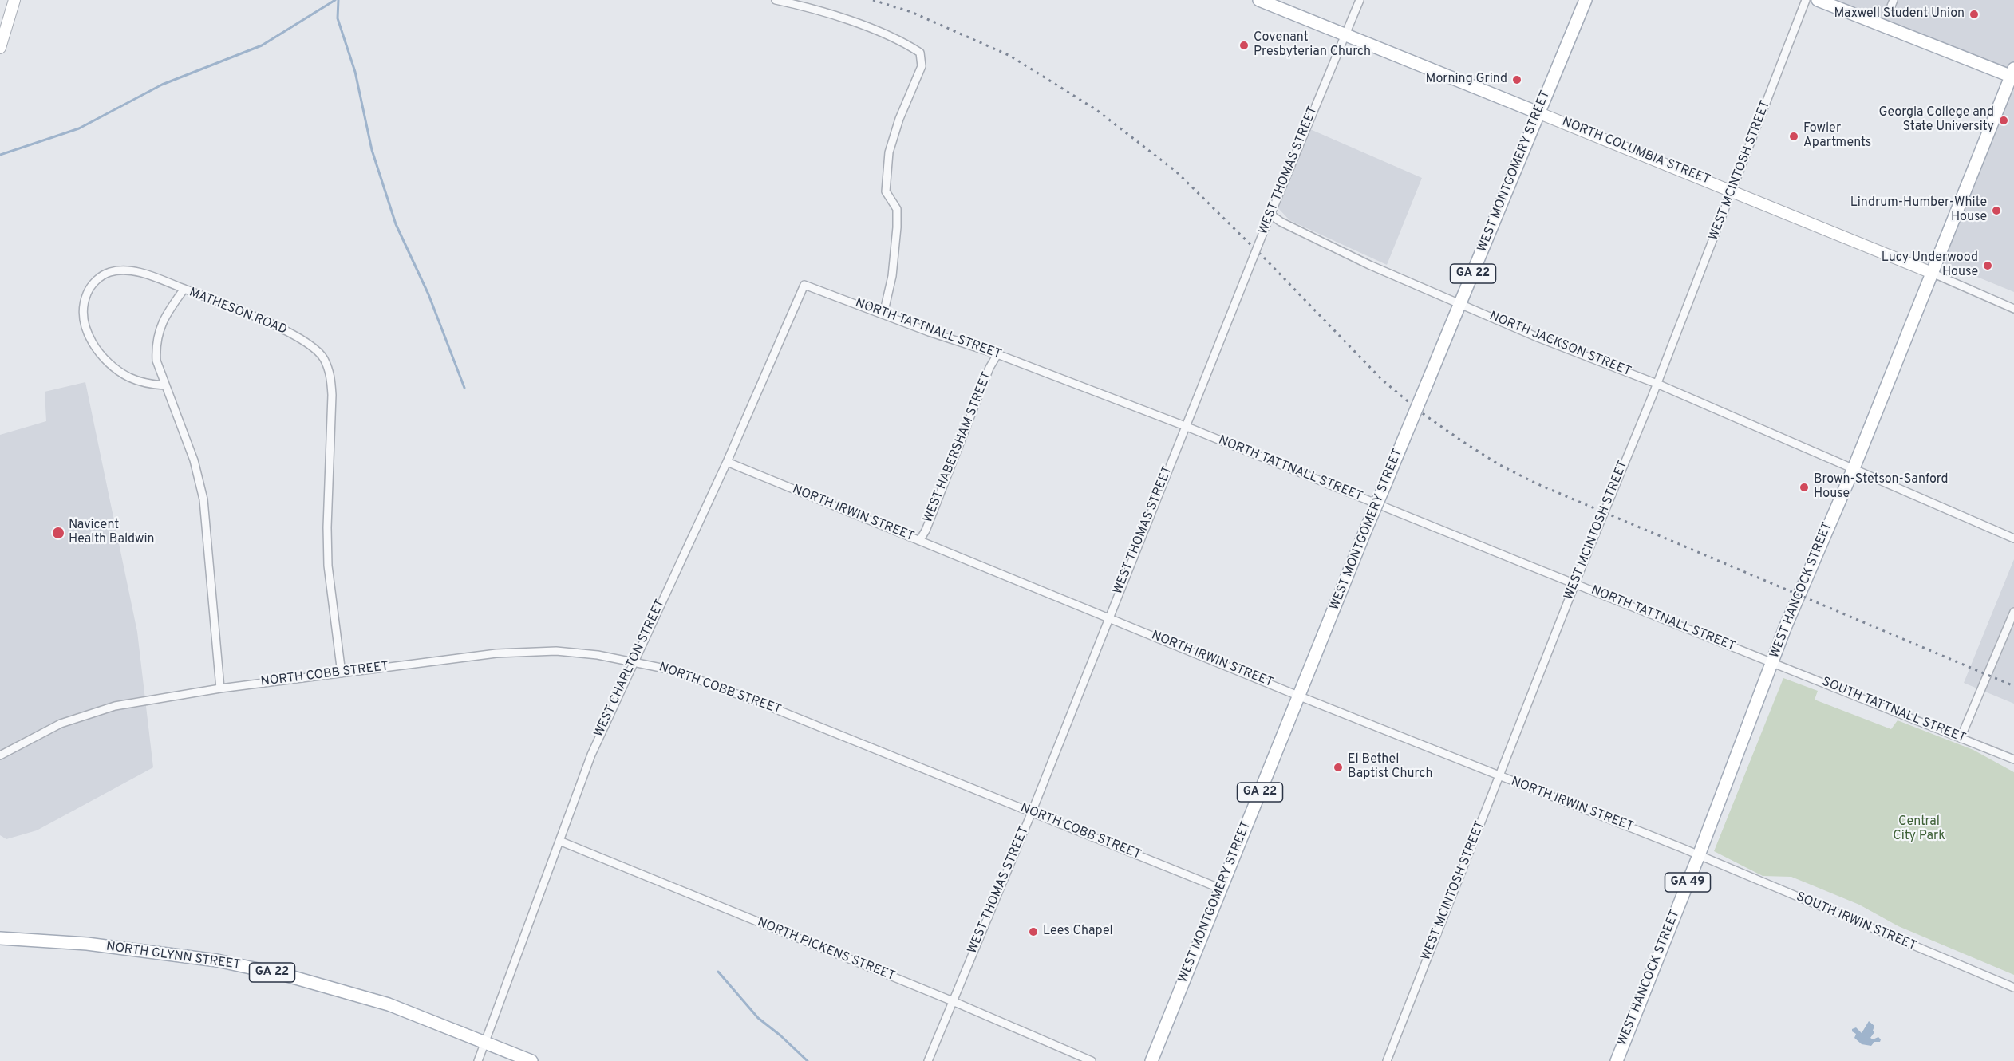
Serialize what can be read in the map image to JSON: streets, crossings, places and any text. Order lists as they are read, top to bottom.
{
  "streets": {
    "main road": [
      "NORTH COLUMBIA STREET",
      "WEST MONTGOMERY STREET",
      "GA 22",
      "WEST HANCOCK STREET",
      "GA 49",
      "NORTH GLYNN STREET"
    ],
    "street": [
      "WEST THOMAS STREET",
      "WEST MCINTOSH STREET",
      "MATHESON ROAD",
      "NORTH TATTNALL STREET",
      "NORTH JACKSON STREET",
      "WEST HABERSHAM STREET",
      "NORTH IRWIN STREET",
      "WEST CHARLTON STREET",
      "NORTH COBB STREET",
      "SOUTH TATTNALL STREET",
      "SOUTH IRWIN STREET",
      "NORTH PICKENS STREET"
    ]
  },
  "crossings": [
    ["NORTH COLUMBIA STREET", "WEST THOMAS STREET"],
    ["NORTH COLUMBIA STREET", "WEST MCINTOSH STREET"],
    ["NORTH COLUMBIA STREET", "WEST MONTGOMERY STREET"],
    ["NORTH COLUMBIA STREET", "WEST HANCOCK STREET"],
    ["WEST THOMAS STREET", "NORTH TATTNALL STREET"],
    ["WEST THOMAS STREET", "NORTH JACKSON STREET"],
    ["WEST THOMAS STREET", "NORTH IRWIN STREET"],
    ["WEST THOMAS STREET", "NORTH COBB STREET"],
    ["WEST THOMAS STREET", "NORTH PICKENS STREET"],
    ["WEST MCINTOSH STREET", "NORTH TATTNALL STREET"],
    ["WEST MCINTOSH STREET", "NORTH JACKSON STREET"],
    ["WEST MCINTOSH STREET", "NORTH IRWIN STREET"],
    ["WEST MONTGOMERY STREET", "NORTH JACKSON STREET"],
    ["WEST MONTGOMERY STREET", "NORTH IRWIN STREET"],
    ["WEST MONTGOMERY STREET", "NORTH COBB STREET"],
    ["MATHESON ROAD", "NORTH COBB STREET"],
    ["NORTH TATTNALL STREET", "WEST HABERSHAM STREET"],
    ["NORTH TATTNALL STREET", "WEST HANCOCK STREET"],
    ["NORTH TATTNALL STREET", "WEST CHARLTON STREET"],
    ["NORTH TATTNALL STREET", "SOUTH TATTNALL STREET"],
    ["NORTH JACKSON STREET", "WEST HANCOCK STREET"],
    ["WEST HABERSHAM STREET", "NORTH IRWIN STREET"],
    ["NORTH IRWIN STREET", "WEST HANCOCK STREET"],
    ["NORTH IRWIN STREET", "WEST CHARLTON STREET"],
    ["NORTH IRWIN STREET", "SOUTH IRWIN STREET"],
    ["WEST HANCOCK STREET", "SOUTH TATTNALL STREET"],
    ["WEST HANCOCK STREET", "SOUTH IRWIN STREET"],
    ["WEST CHARLTON STREET", "NORTH COBB STREET"],
    ["WEST CHARLTON STREET", "NORTH PICKENS STREET"],
    ["WEST CHARLTON STREET", "NORTH GLYNN STREET"]
  ],
  "parks": ["Central City Park"],
  "places": [
    "Maxwell Student Union",
    "Covenant Presbyterian Church",
    "Morning Grind",
    "Georgia College and State University",
    "Fowler Apartments",
    "Lindrum-Humber-White House",
    "Lucy Underwood House",
    "Brown-Stetson-Sanford House",
    "Navicent Health Baldwin",
    "El Bethel Baptist Church",
    "Lees Chapel"
  ]
}
